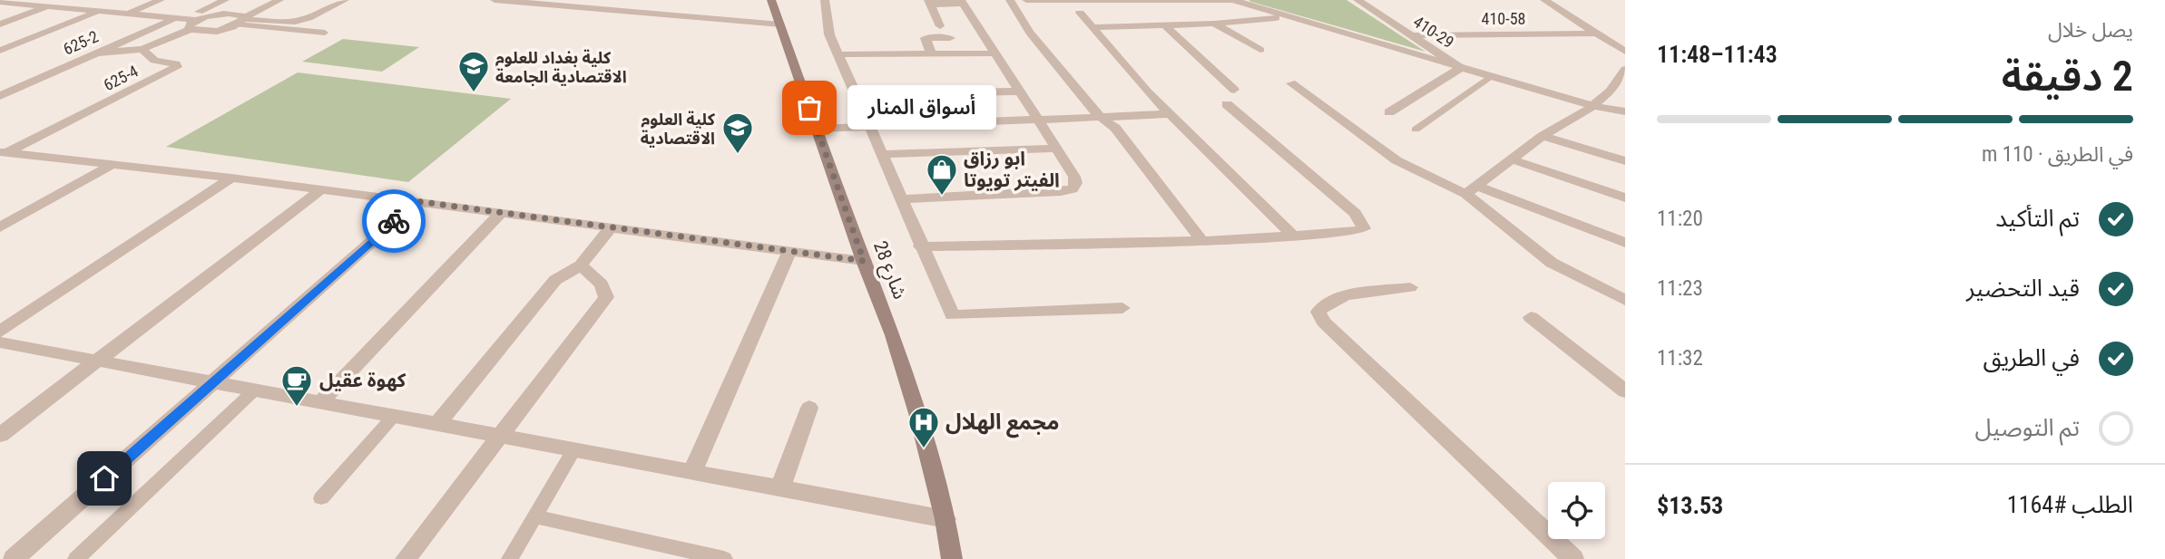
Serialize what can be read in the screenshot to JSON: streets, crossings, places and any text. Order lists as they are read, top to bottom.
{
  "streets": {
    "street": [
      "410-58",
      "410-29",
      "625-2",
      "625-4",
      "شارع 28"
    ]
  },
  "crossings": [
    ["410-58", "410-29"],
    ["625-2", "625-4"]
  ],
  "places": {
    "school or university": ["كلية بغداد للعلوم الاقتصادية الجامعة", "كلية العلوم الاقتصادية"],
    "other": ["أسواق المنار"],
    "shop": ["ابو رزاق الفيتر تويوتا"],
    "cafe": ["كهوة عقيل"],
    "hospital": ["مجمع الهلال"]
  },
  "page": {
    "heading": ["2 دقيقة", "يصل خلال", "11:43–11:48"],
    "panel": ["الطلب #1164", "$13.53"],
    "bubble": "أسواق المنار",
    "bar": "في الطريق · 110 m",
    "list": [
      ["تم التأكيد", "11:20"],
      ["قيد التحضير", "11:23"],
      ["في الطريق", "11:32"],
      "تم التوصيل"
    ]
  }
}
